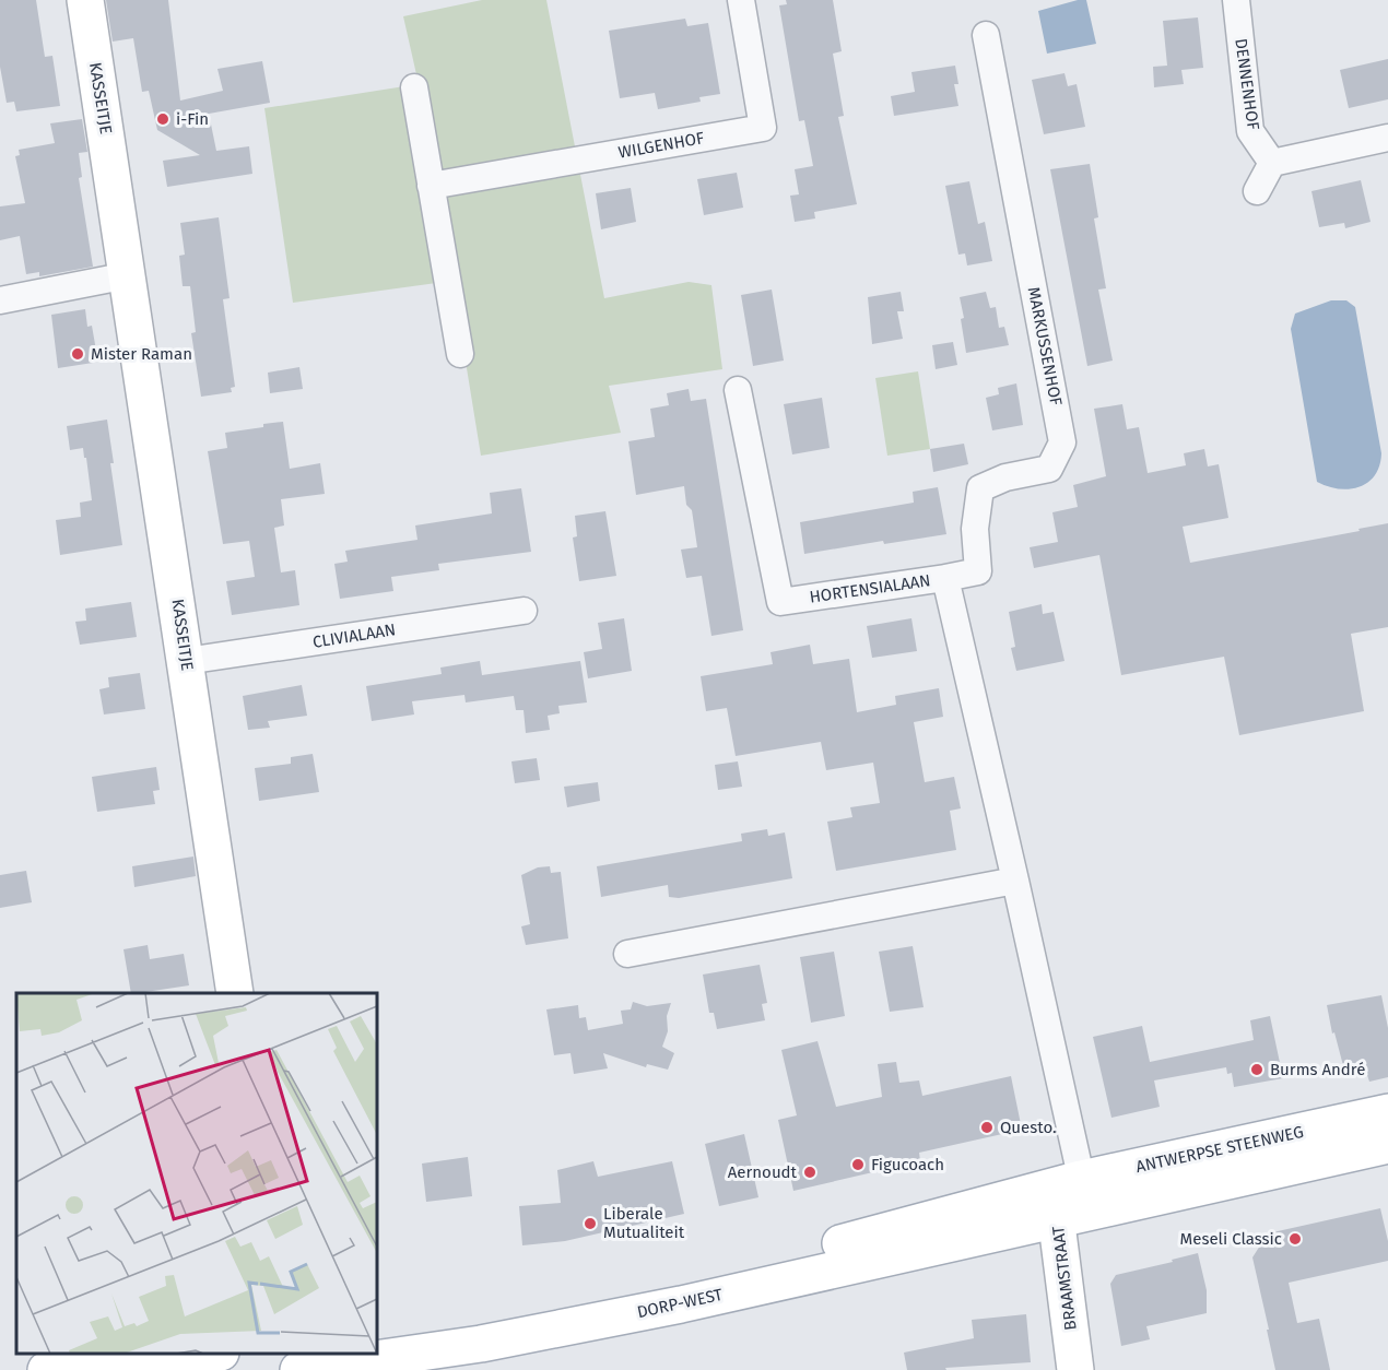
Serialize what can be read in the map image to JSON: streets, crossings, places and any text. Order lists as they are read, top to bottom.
{
  "streets": {
    "main road": [
      "KASSEITJE",
      "ANTWERPSE STEENWEG",
      "BRAAMSTRAAT",
      "DORP-WEST"
    ],
    "street": [
      "DENNENHOF",
      "WILGENHOF",
      "MARKUSSENHOF",
      "HORTENSIALAAN",
      "CLIVIALAAN"
    ]
  },
  "crossings": [
    ["KASSEITJE", "CLIVIALAAN"],
    ["MARKUSSENHOF", "HORTENSIALAAN"],
    ["HORTENSIALAAN", "ANTWERPSE STEENWEG"],
    ["HORTENSIALAAN", "BRAAMSTRAAT"],
    ["HORTENSIALAAN", "DORP-WEST"],
    ["ANTWERPSE STEENWEG", "BRAAMSTRAAT"],
    ["ANTWERPSE STEENWEG", "DORP-WEST"],
    ["BRAAMSTRAAT", "DORP-WEST"]
  ],
  "places": [
    "i-Fin",
    "Mister Raman",
    "Burms André",
    "Questo.",
    "Figucoach",
    "Aernoudt",
    "Liberale Mutualiteit",
    "Meseli Classic"
  ]
}
